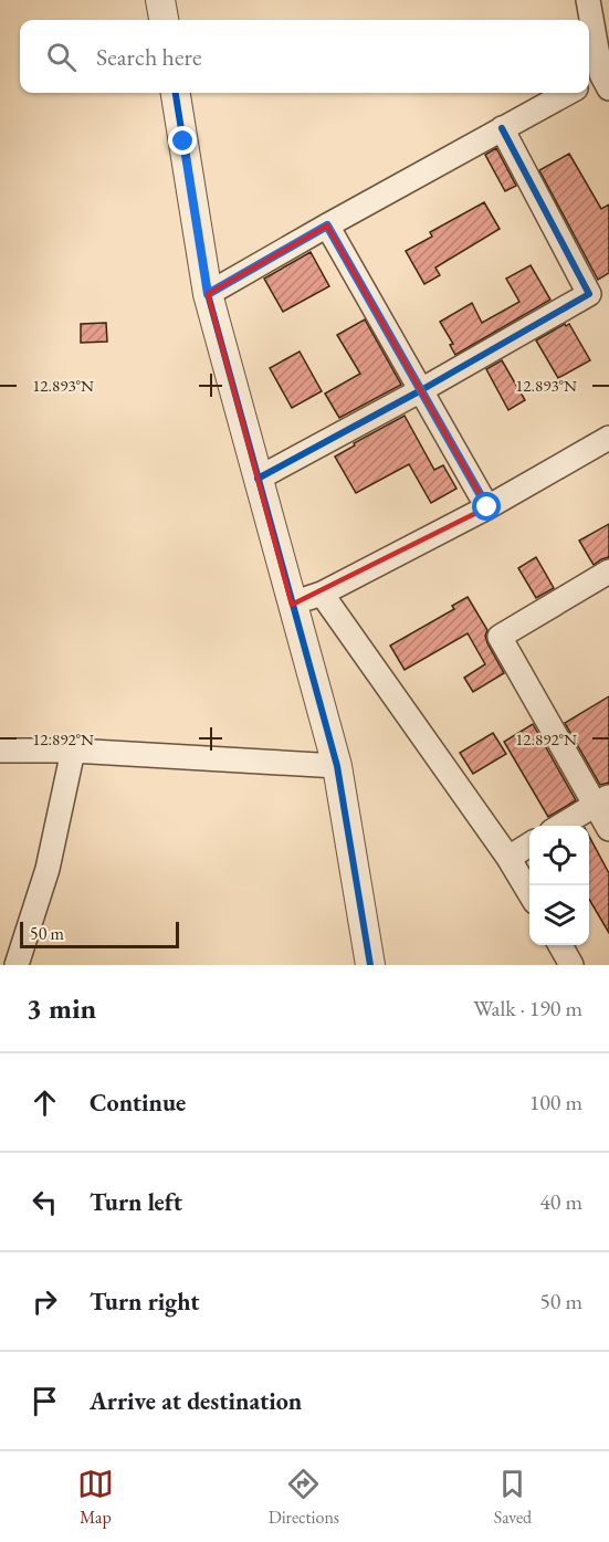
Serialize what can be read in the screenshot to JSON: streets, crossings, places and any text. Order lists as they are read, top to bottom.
{
  "scale_bar": "50 m",
  "page": {
    "search": "Search here",
    "scale": "50 m",
    "heading": ["3 min", "Walk · 190 m"],
    "list": [
      ["Continue", "100 m"],
      ["Turn left", "40 m"],
      ["Turn right", "50 m"],
      "Arrive at destination"
    ],
    "nav": ["Map", "Directions", "Saved"]
  },
  "coordinates": ["12.893°N", "12.892°N"]
}
